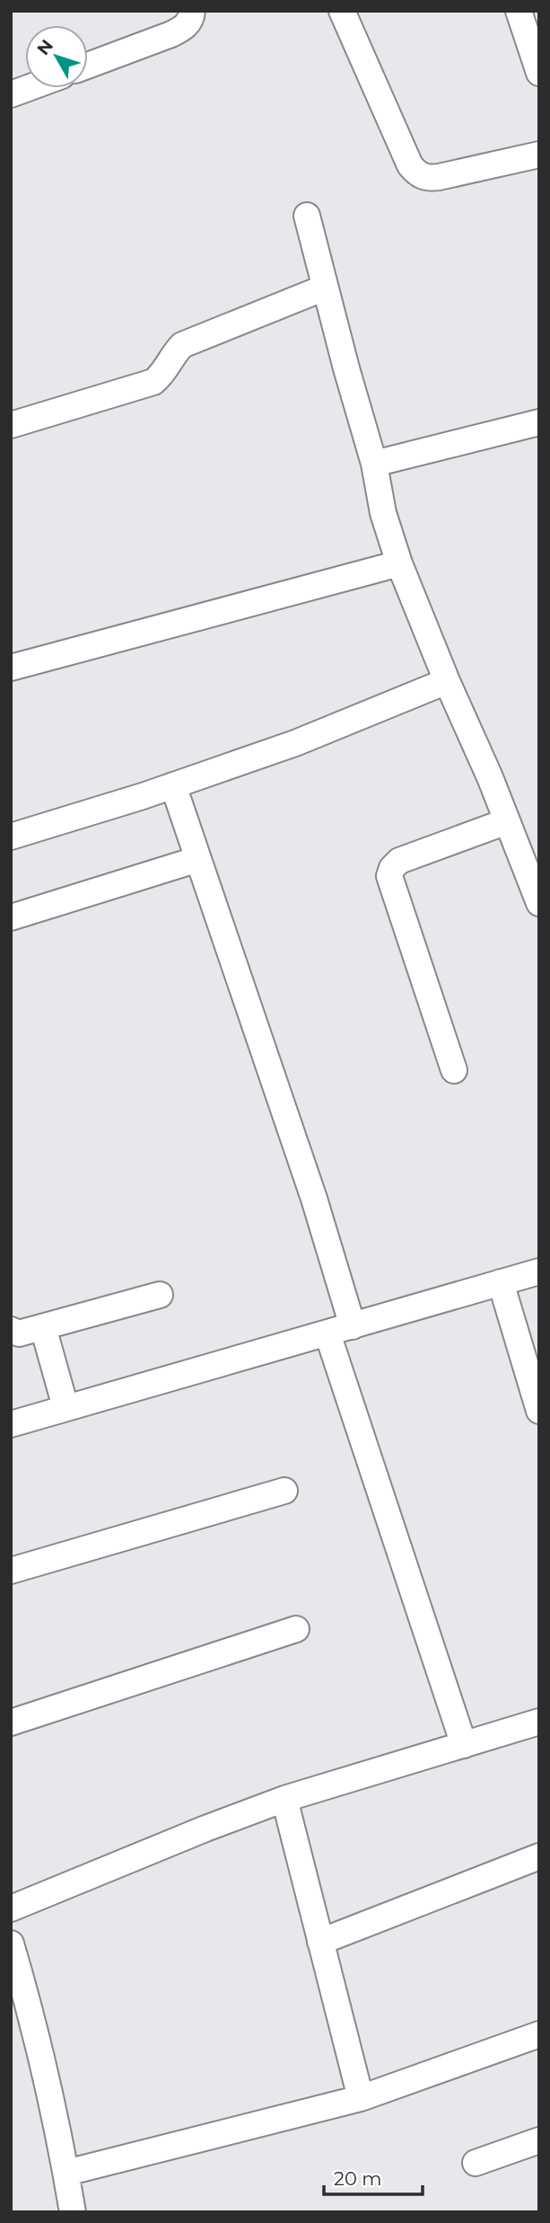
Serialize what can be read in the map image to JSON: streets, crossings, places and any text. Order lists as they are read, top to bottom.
{
  "scale_bar": "20 m",
  "north": "top left"
}
